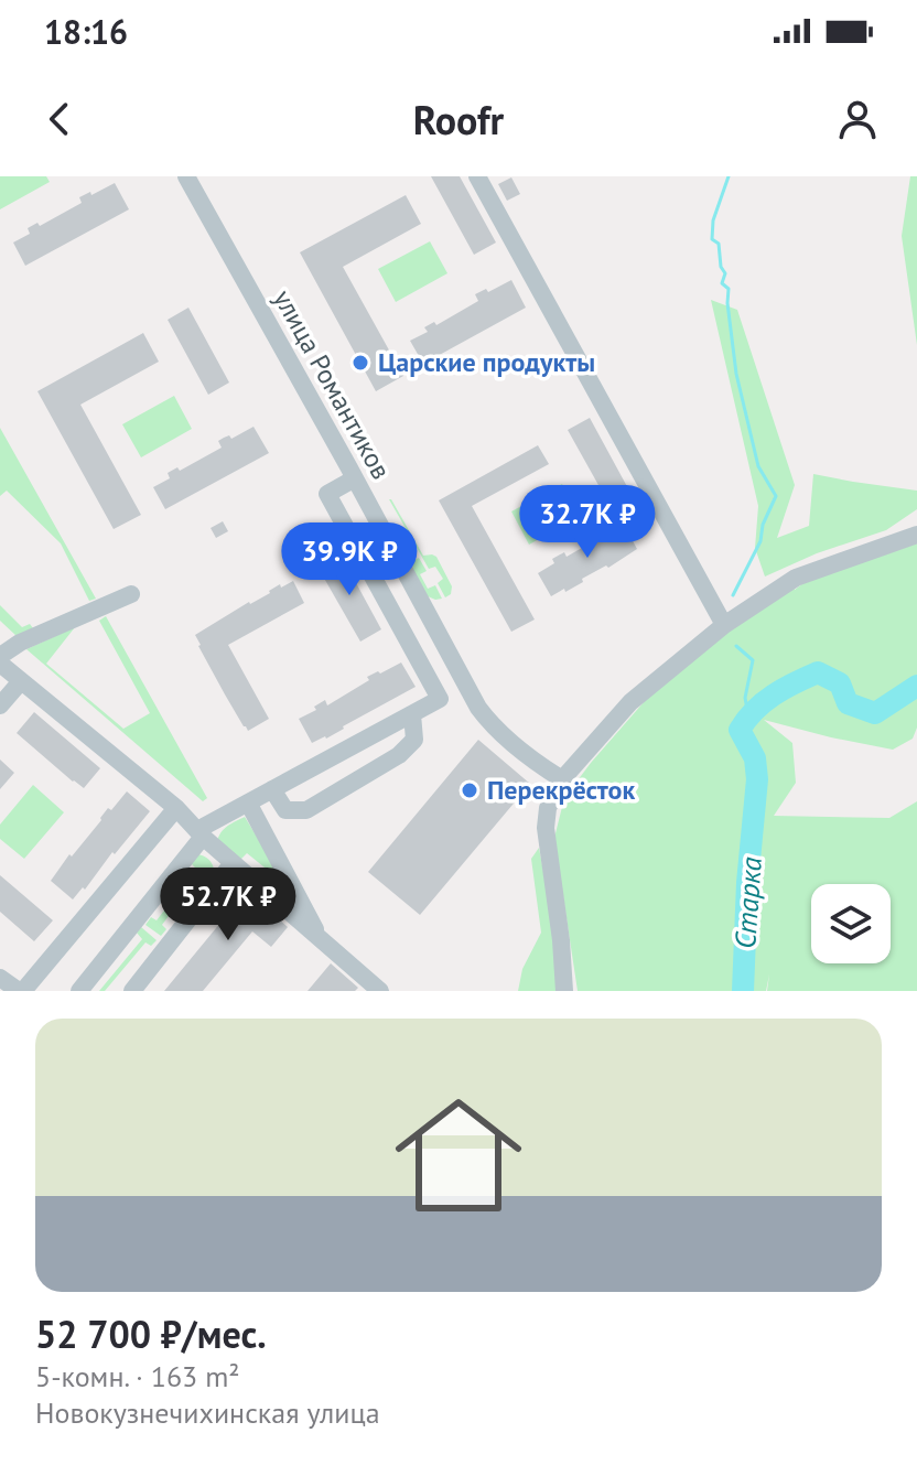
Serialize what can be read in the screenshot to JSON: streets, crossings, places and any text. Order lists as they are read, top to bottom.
{
  "streets": {
    "street": ["улица Романтиков"]
  },
  "water": ["Старка"],
  "places": ["Царские продукты", "Перекрёсток"],
  "page": {
    "status": "18:16",
    "header": "Roofr",
    "price": ["32.7K ₽", "39.9K ₽", "52.7K ₽"],
    "list": [
      {
        "name": "52 700 ₽/мес.",
        "note": "5-комн. · 163 m² · Новокузнечихинская улица"
      }
    ]
  }
}
